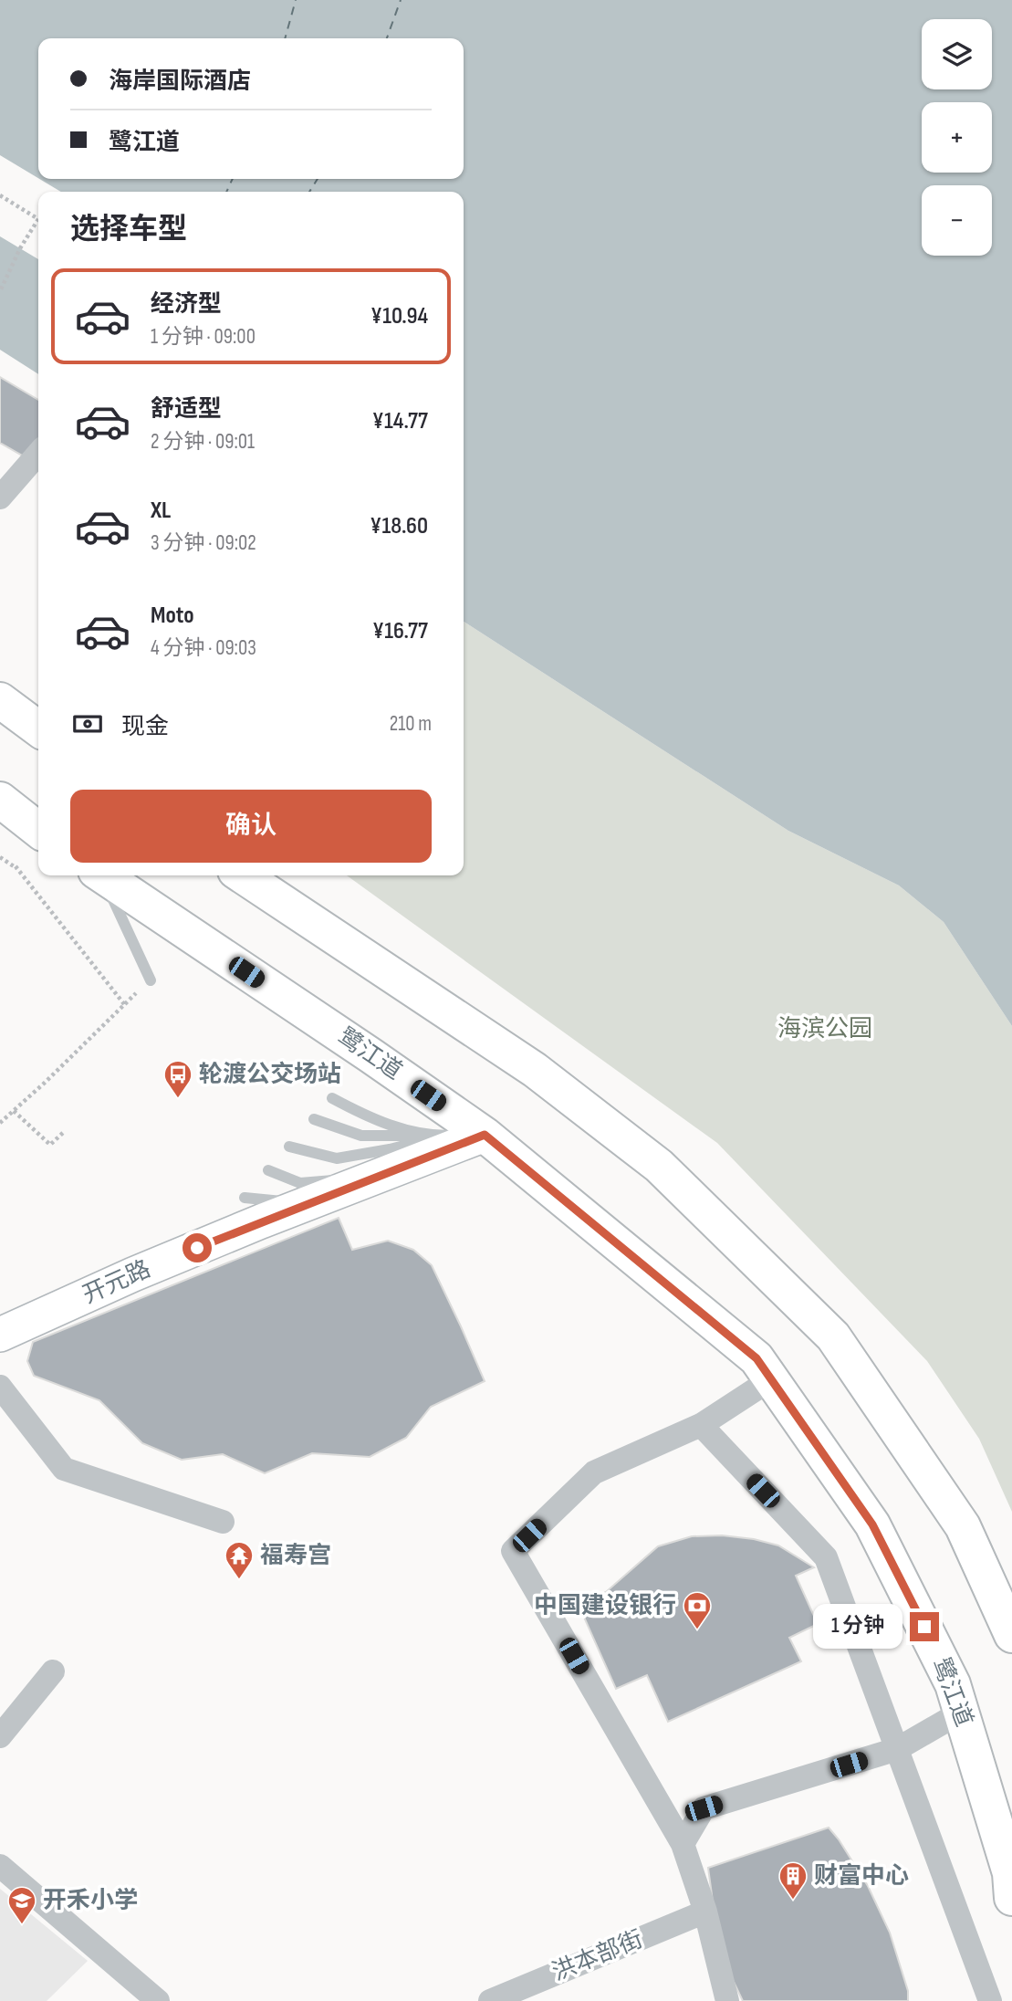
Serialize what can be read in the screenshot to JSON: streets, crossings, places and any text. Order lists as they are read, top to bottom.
{
  "streets": {
    "main road": ["鹭江道"],
    "street": ["开元路", "洪本部街"]
  },
  "crossings": [
    ["鹭江道", "开元路"]
  ],
  "parks": ["海滨公园"],
  "places": {
    "bus stop": ["轮渡公交场站"],
    "temple": ["福寿宫"],
    "bank": ["中国建设银行"],
    "building": ["财富中心"],
    "school or university": ["开禾小学"]
  },
  "page": {
    "map_buttons": ["+", "−"],
    "banner": ["海岸国际酒店", "鹭江道"],
    "heading": "选择车型",
    "list": [
      {
        "name": "经济型",
        "note": "1 分钟 · 09:00",
        "value": "¥10.94"
      },
      {
        "name": "舒适型",
        "note": "2 分钟 · 09:01",
        "value": "¥14.77"
      },
      {
        "name": "XL",
        "note": "3 分钟 · 09:02",
        "value": "¥18.60"
      },
      {
        "name": "Moto",
        "note": "4 分钟 · 09:03",
        "value": "¥16.77"
      }
    ],
    "pay": ["现金", "210 m"],
    "buttons": "确认",
    "bubble": "1 分钟"
  }
}
